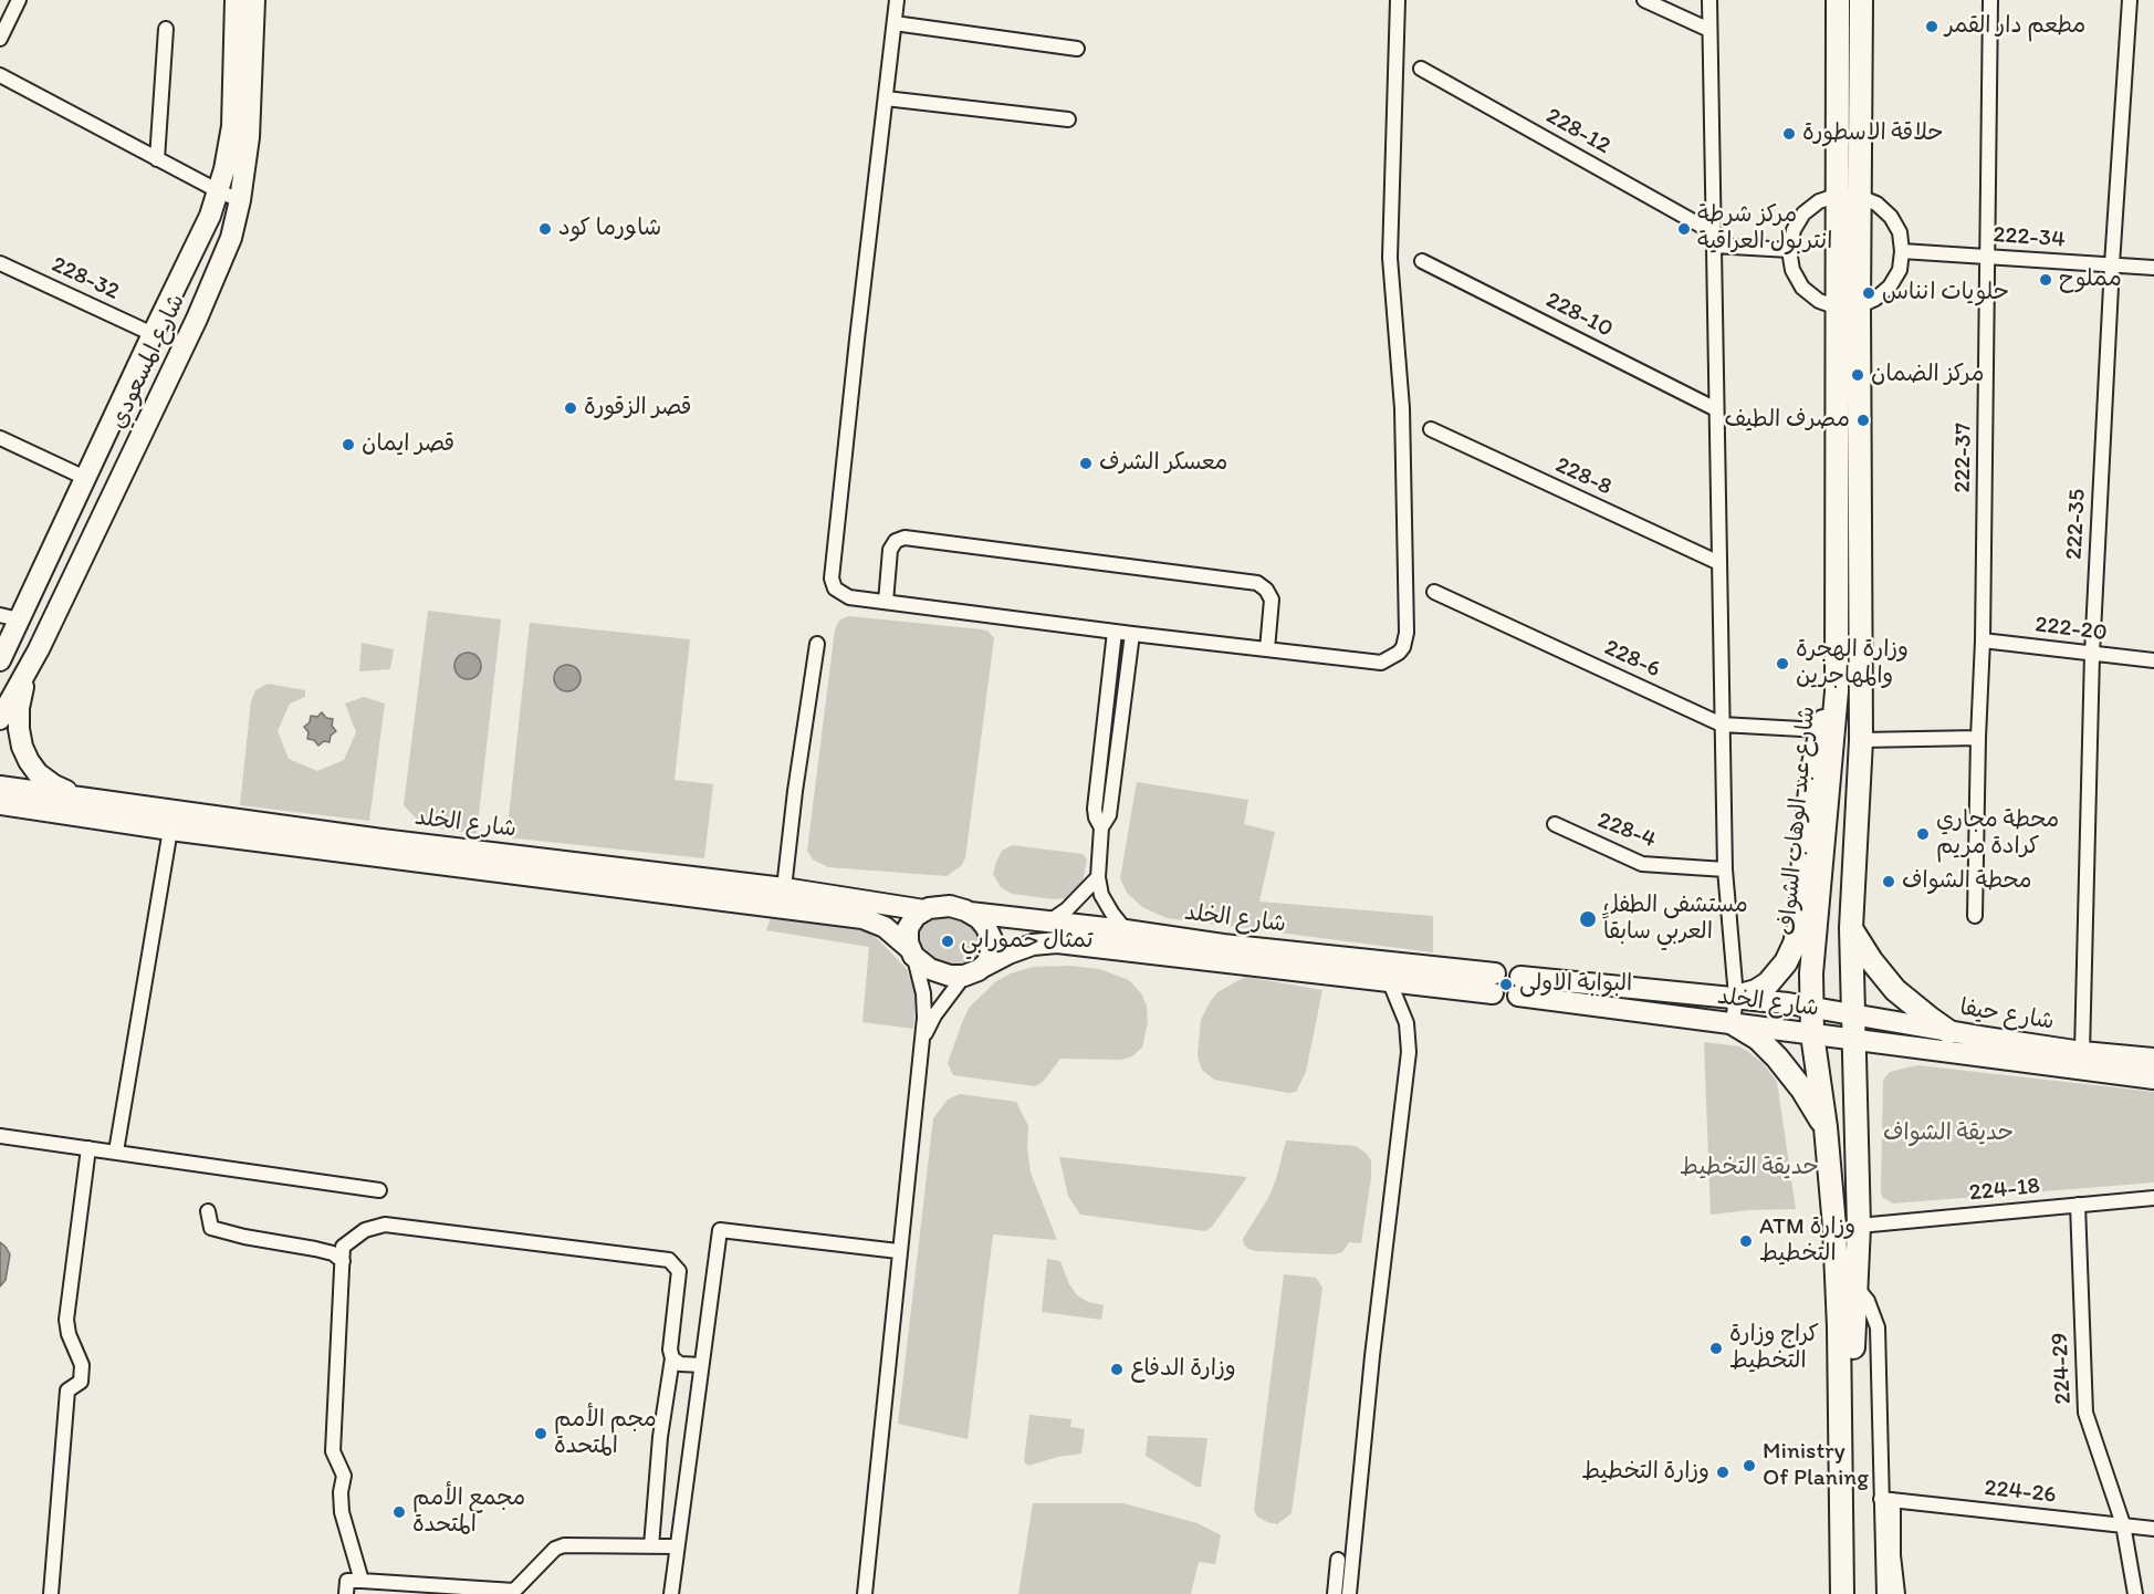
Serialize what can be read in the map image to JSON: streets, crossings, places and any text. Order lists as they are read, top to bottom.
{
  "streets": {
    "main road": [
      "شارع المسعودي",
      "شارع عبد الوهاب الشواف",
      "شارع الخلد",
      "شارع حيفا"
    ],
    "street": [
      "228-12",
      "222-34",
      "228-32",
      "228-10",
      "222-37",
      "228-8",
      "222-35",
      "222-20",
      "228-6",
      "228-4",
      "224-18",
      "224-29",
      "224-26"
    ]
  },
  "crossings": [
    ["222-34", "222-37"],
    ["222-34", "222-35"],
    ["228-32", "شارع المسعودي"],
    ["222-37", "222-20"],
    ["222-35", "222-20"],
    ["222-35", "شارع حيفا"],
    ["شارع عبد الوهاب الشواف", "شارع الخلد"],
    ["شارع عبد الوهاب الشواف", "شارع حيفا"],
    ["شارع عبد الوهاب الشواف", "224-18"],
    ["شارع الخلد", "شارع حيفا"],
    ["224-18", "224-29"],
    ["224-29", "224-26"]
  ],
  "parks": ["حديقة الشواف", "حديقة التخطيط"],
  "places": [
    "مطعم دار القمر",
    "حلاقة الاسطورة",
    "شاورما كود",
    "مركز شرطة انتربول العراقية",
    "مملوح",
    "حلويات انناس",
    "مركز الضمان",
    "قصر الزقورة",
    "مصرف الطيف",
    "قصر ايمان",
    "معسكر الشرف",
    "وزارة الهجرة والمهاجرين",
    "محطة مجاري كرادة مريم",
    "محطة الشواف",
    "مستشفى الطفل العربي سابقاً",
    "تمثال حمورابي",
    "البوابة الاولى",
    "ATM وزارة التخطيط",
    "كراج وزارة التخطيط",
    "وزارة الدفاع",
    "مجم الأمم المتحدة",
    "Ministry Of Planing",
    "وزارة التخطيط",
    "مجمع الأمم المتحدة"
  ]
}
